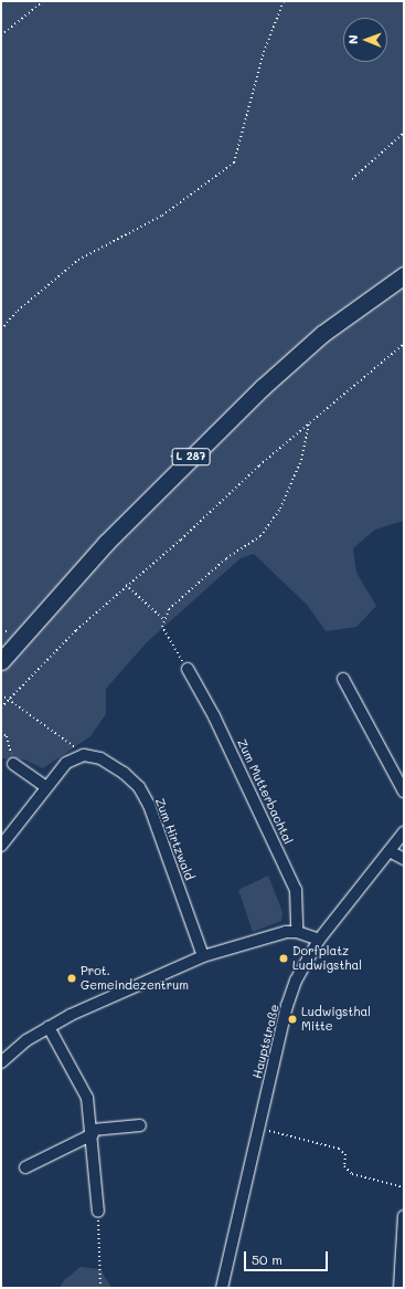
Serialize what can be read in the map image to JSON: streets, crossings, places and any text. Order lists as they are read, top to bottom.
{
  "streets": {
    "highway": ["L 287"],
    "street": ["Zum Mutterbachtal", "Zum Hirtzwald", "Hauptstraße"]
  },
  "places": ["Dorfplatz Ludwigsthal", "Prot. Gemeindezentrum", "Ludwigsthal Mitte"],
  "scale_bar": "50 m",
  "north": "left"
}
